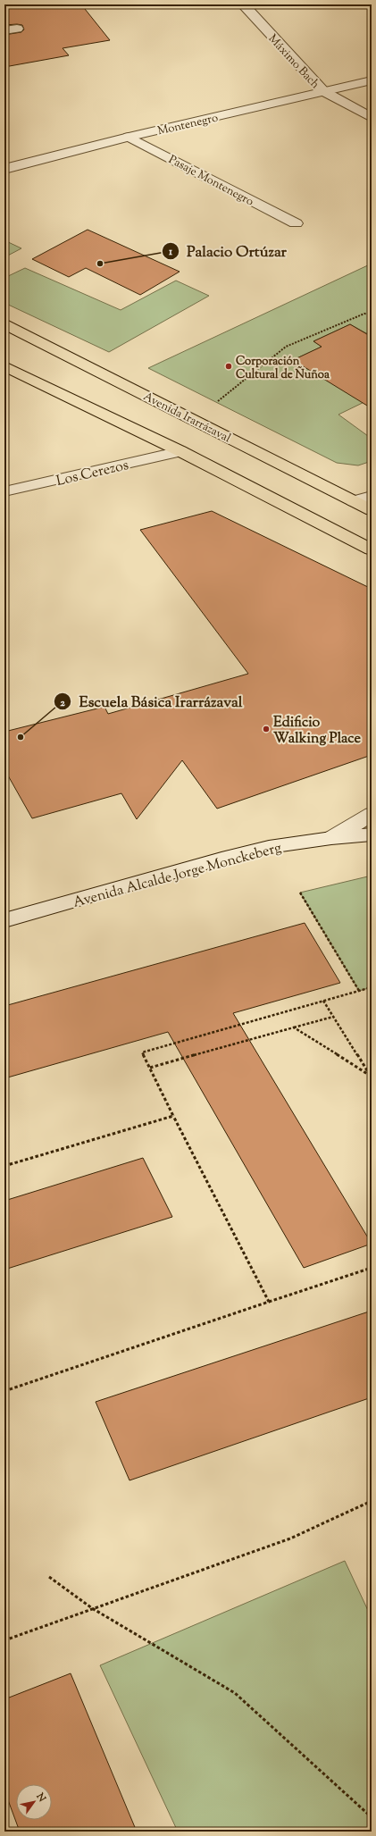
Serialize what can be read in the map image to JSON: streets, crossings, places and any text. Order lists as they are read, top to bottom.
{
  "streets": {
    "main road": ["Avenida Irarrázaval"],
    "street": [
      "Máximo Bach",
      "Montenegro",
      "Pasaje Montenegro",
      "Los Cerezos",
      "Avenida Alcalde Jorge Monckeberg"
    ]
  },
  "crossings": [
    ["Máximo Bach", "Montenegro"],
    ["Montenegro", "Pasaje Montenegro"]
  ],
  "places": [
    "Palacio Ortúzar",
    "Corporación Cultural de Ñuñoa",
    "Edificio Walking Place",
    "Escuela Básica Irarrázaval"
  ],
  "north": "top right"
}
